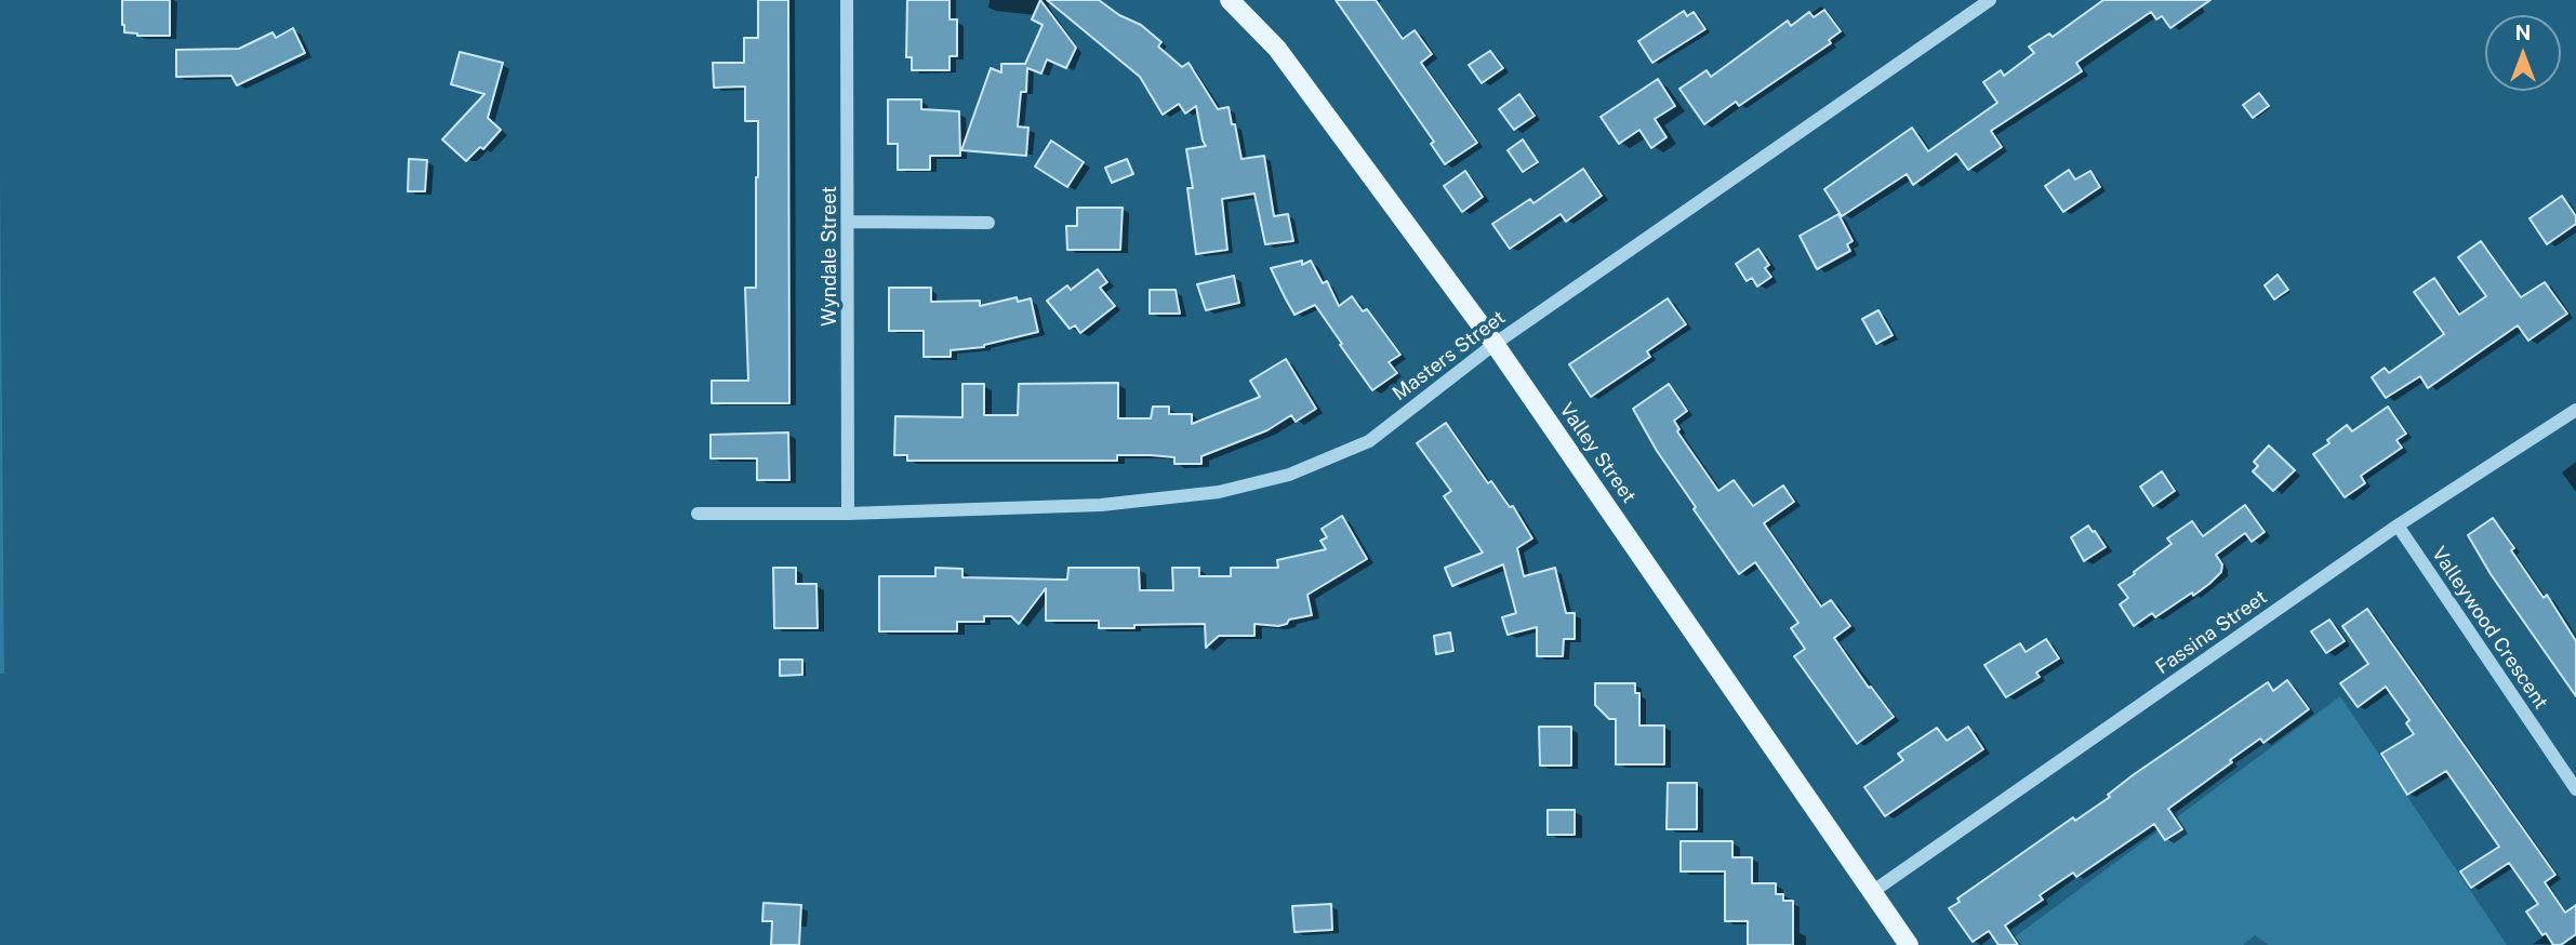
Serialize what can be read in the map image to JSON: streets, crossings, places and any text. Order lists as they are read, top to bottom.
{
  "streets": {
    "main road": ["Valley Street"],
    "street": [
      "Wyndale Street",
      "Masters Street",
      "Valleywood Crescent",
      "Fassina Street"
    ]
  },
  "crossings": [
    ["Wyndale Street", "Masters Street"],
    ["Masters Street", "Valley Street"],
    ["Valley Street", "Fassina Street"],
    ["Valleywood Crescent", "Fassina Street"]
  ],
  "north": "top"
}
